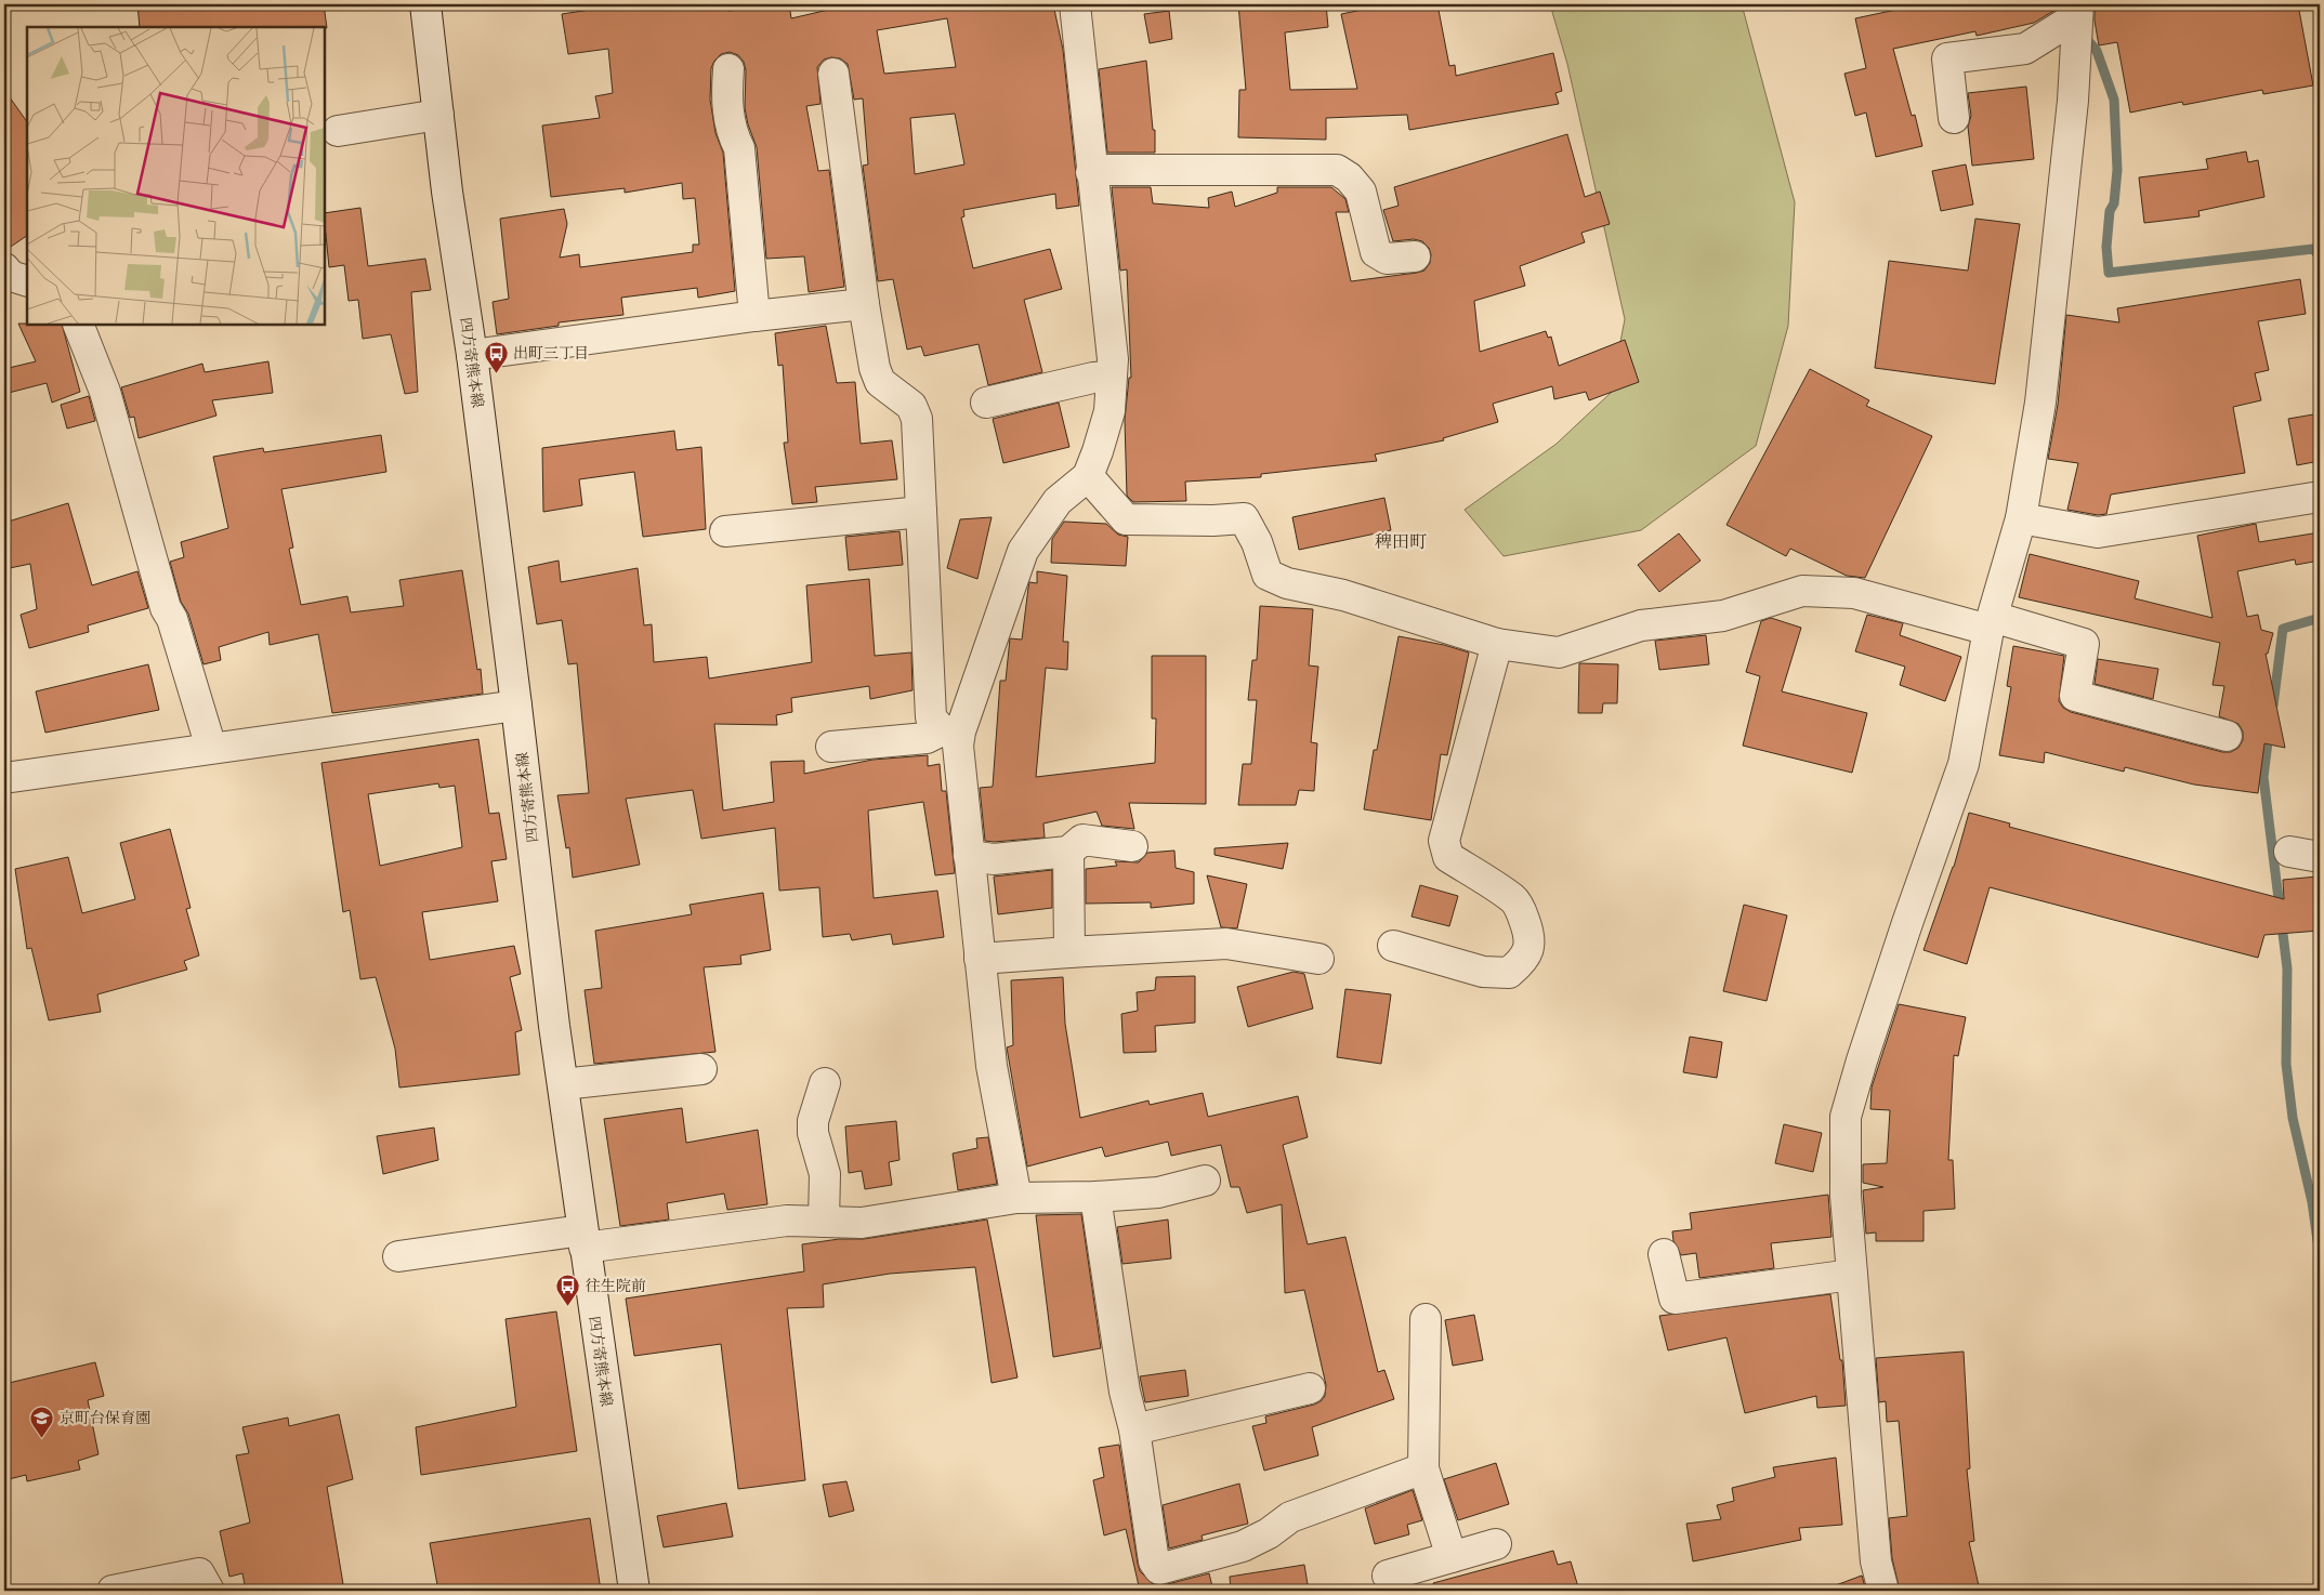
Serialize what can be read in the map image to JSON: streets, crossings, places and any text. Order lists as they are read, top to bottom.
{
  "streets": {
    "street": ["四方寄熊本線"]
  },
  "districts": ["稗田町"],
  "places": {
    "bus stop": ["出町三丁目", "往生院前"],
    "school or university": ["京町台保育園"]
  }
}
